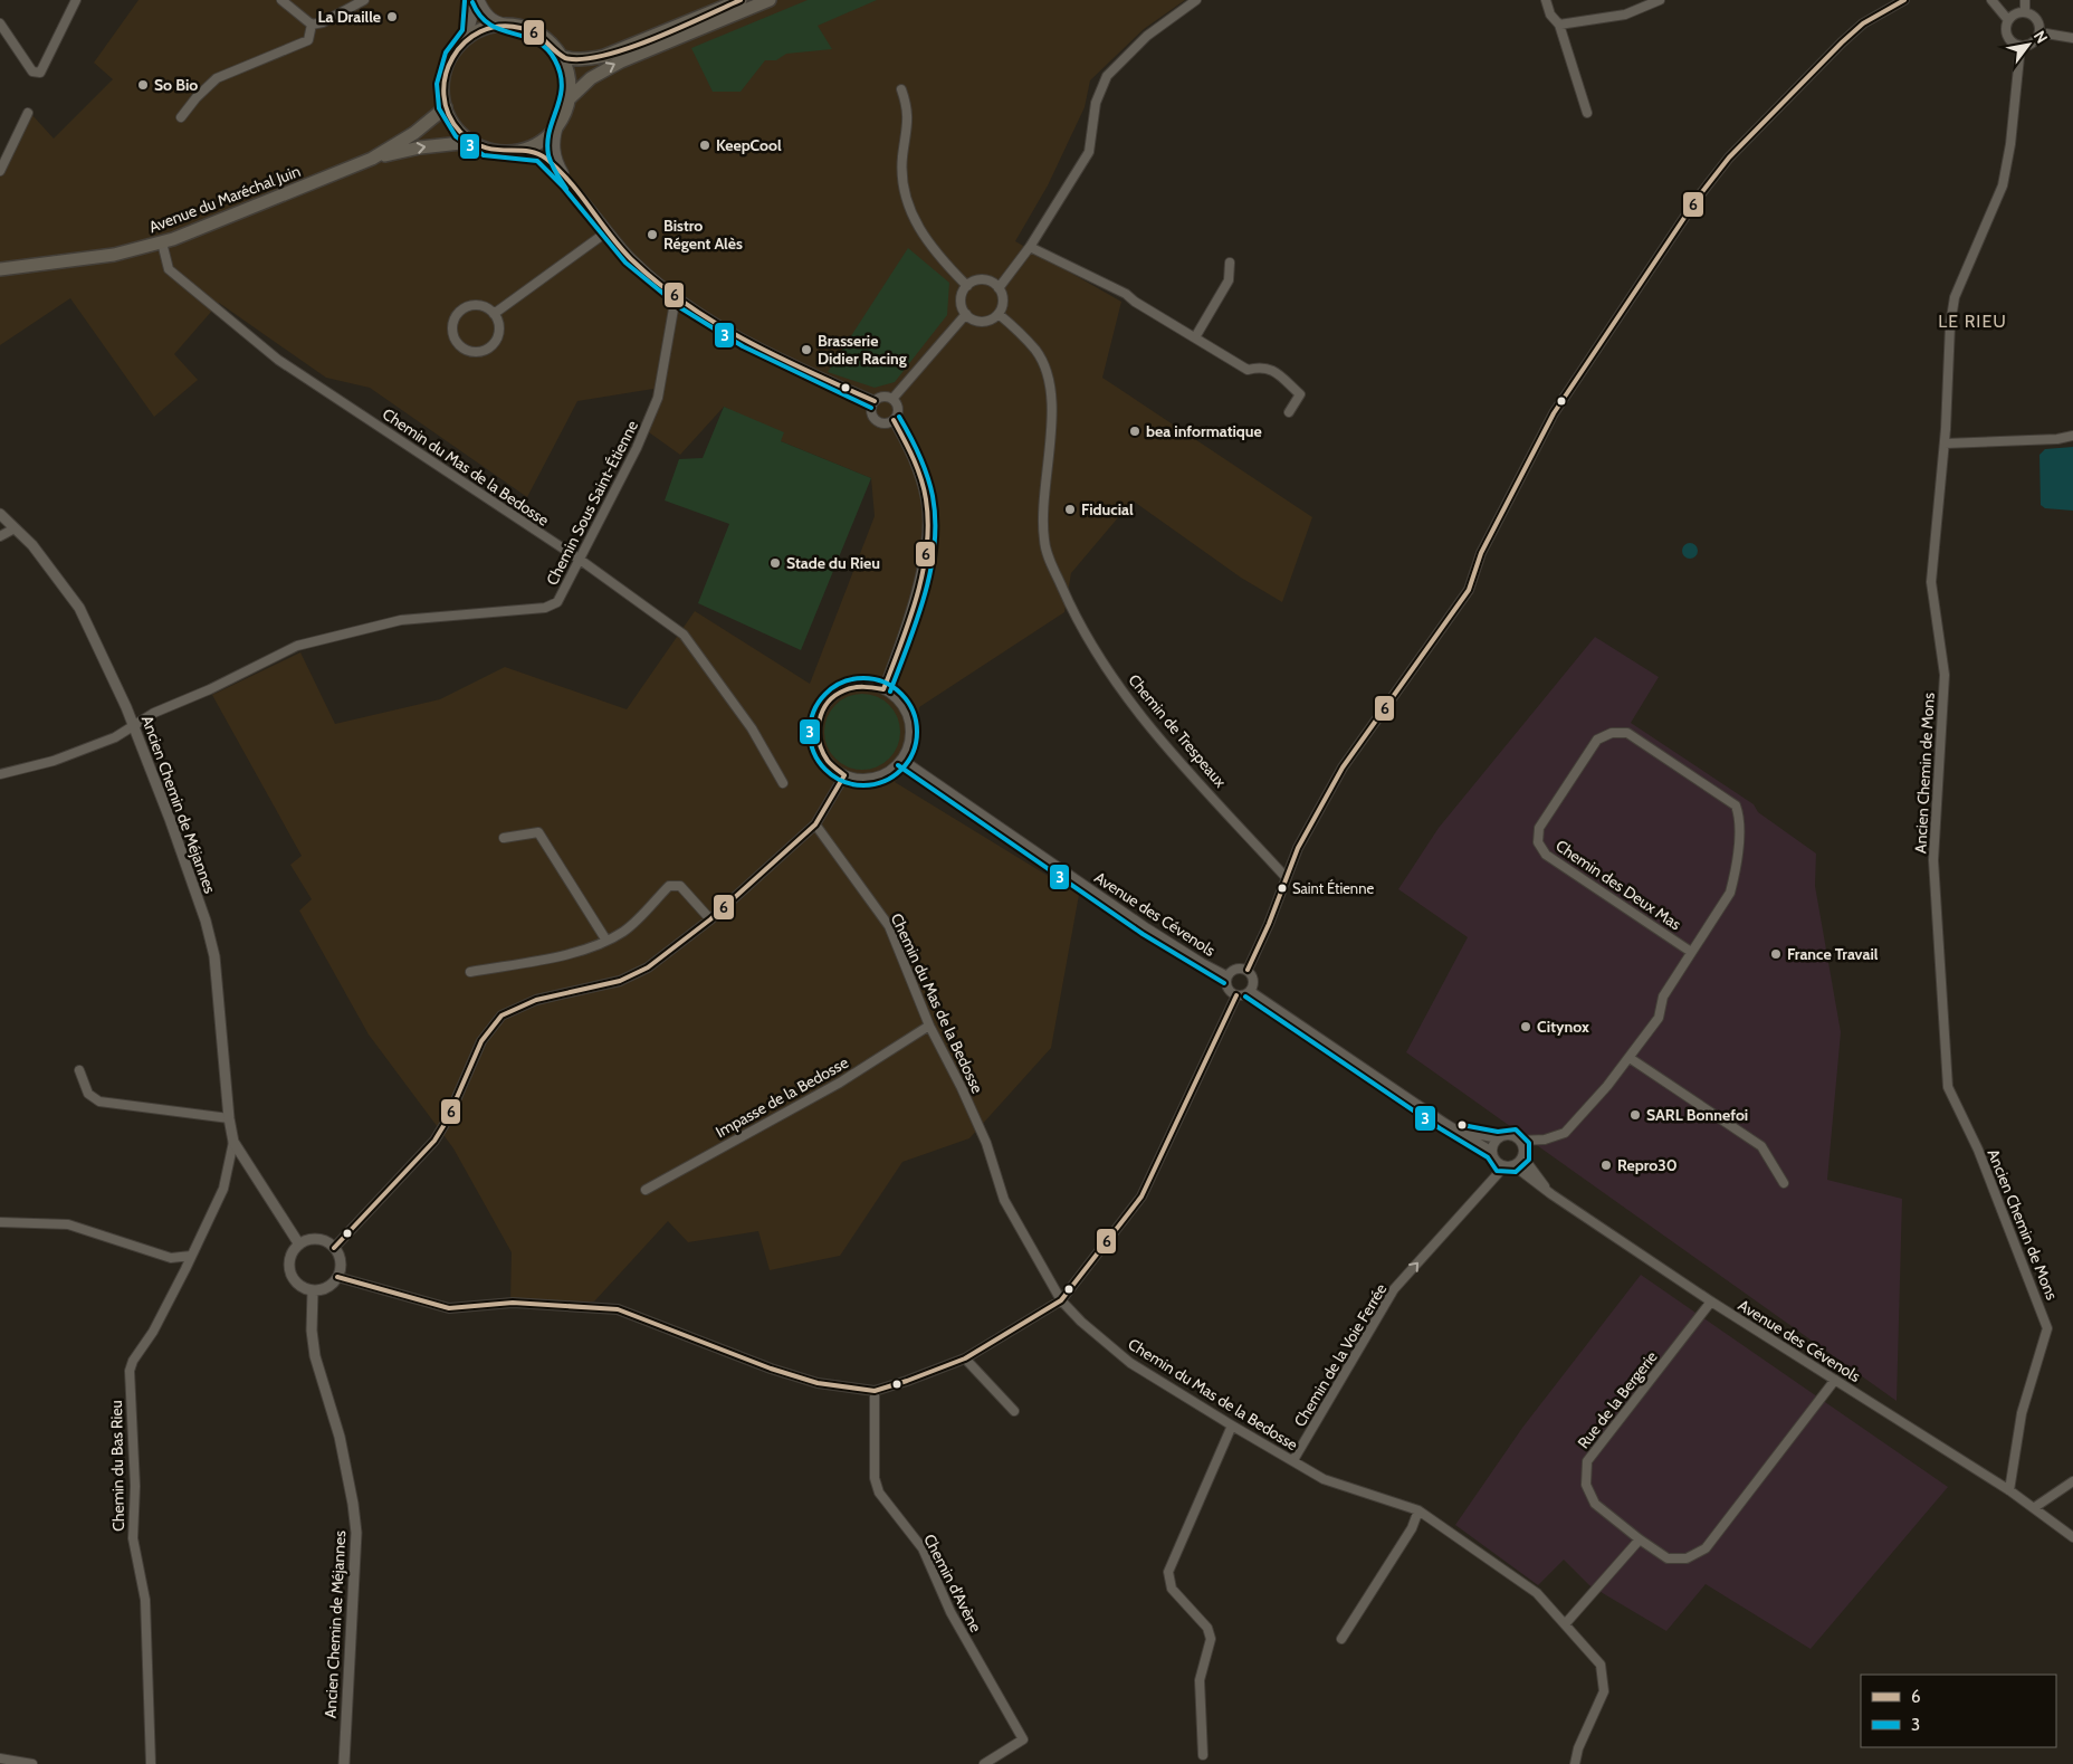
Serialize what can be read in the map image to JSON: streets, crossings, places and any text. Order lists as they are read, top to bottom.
{
  "streets": {
    "main road": ["Avenue du Maréchal Juin"],
    "street": [
      "Chemin du Mas de la Bedosse",
      "Chemin Sous Saint-Étienne",
      "Chemin de Trespeaux",
      "Ancien Chemin de Mons",
      "Ancien Chemin de Méjannes",
      "Chemin des Deux Mas",
      "Avenue des Cévenols",
      "Impasse de la Bedosse",
      "Chemin de la Voie Ferrée",
      "Rue de la Bergerie",
      "Chemin du Bas Rieu",
      "Chemin d'Avène"
    ]
  },
  "crossings": [
    ["Avenue du Maréchal Juin", "Chemin du Mas de la Bedosse"],
    ["Chemin du Mas de la Bedosse", "Chemin Sous Saint-Étienne"],
    ["Chemin du Mas de la Bedosse", "Impasse de la Bedosse"],
    ["Chemin du Mas de la Bedosse", "Chemin de la Voie Ferrée"],
    ["Chemin Sous Saint-Étienne", "Ancien Chemin de Méjannes"],
    ["Ancien Chemin de Mons", "Avenue des Cévenols"],
    ["Ancien Chemin de Méjannes", "Chemin du Bas Rieu"],
    ["Chemin des Deux Mas", "Avenue des Cévenols"],
    ["Chemin des Deux Mas", "Chemin de la Voie Ferrée"],
    ["Avenue des Cévenols", "Chemin de la Voie Ferrée"],
    ["Avenue des Cévenols", "Rue de la Bergerie"]
  ],
  "one_way": ["Chemin de la Voie Ferrée"],
  "districts": ["LE RIEU"],
  "places": [
    "La Draille",
    "So Bio",
    "KeepCool",
    "Bistro Régent Alès",
    "Brasserie Didier Racing",
    "bea informatique",
    "Fiducial",
    "Stade du Rieu",
    "Saint Étienne",
    "France Travail",
    "Citynox",
    "SARL Bonnefoi",
    "Repro30"
  ],
  "lines": ["transit line 6", "transit line 3"],
  "legend": ["6", "3"],
  "north": "top right"
}
